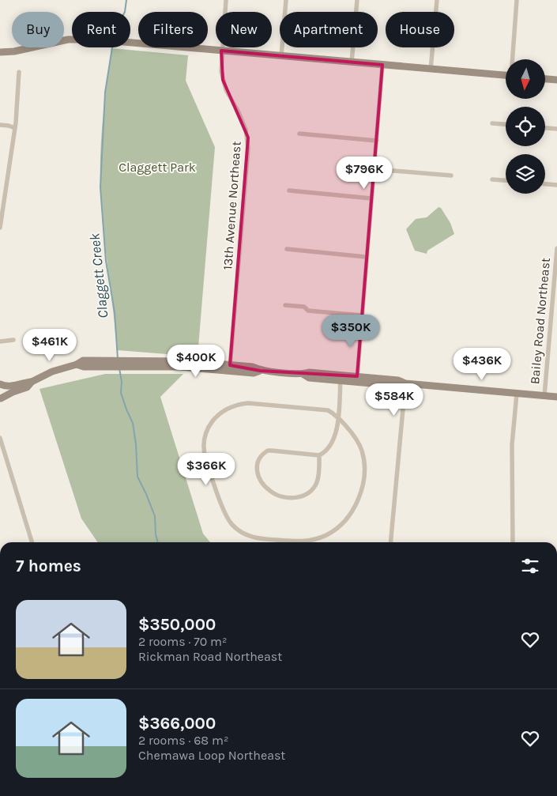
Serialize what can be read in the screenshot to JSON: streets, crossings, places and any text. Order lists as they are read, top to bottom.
{
  "streets": {
    "street": ["13th Avenue Northeast", "Bailey Road Northeast"]
  },
  "water": ["Claggett Creek"],
  "parks": ["Claggett Park"],
  "north": "bottom",
  "page": {
    "chip": [
      "Buy",
      "Rent",
      "Filters",
      "New",
      "Apartment",
      "House"
    ],
    "price": [
      "$796K",
      "$350K",
      "$461K",
      "$400K",
      "$436K",
      "$584K",
      "$366K"
    ],
    "heading": "7 homes",
    "list": [
      {
        "name": "$350,000",
        "note": "2 rooms · 70 m² · Rickman Road Northeast"
      },
      {
        "name": "$366,000",
        "note": "2 rooms · 68 m² · Chemawa Loop Northeast"
      }
    ]
  }
}
